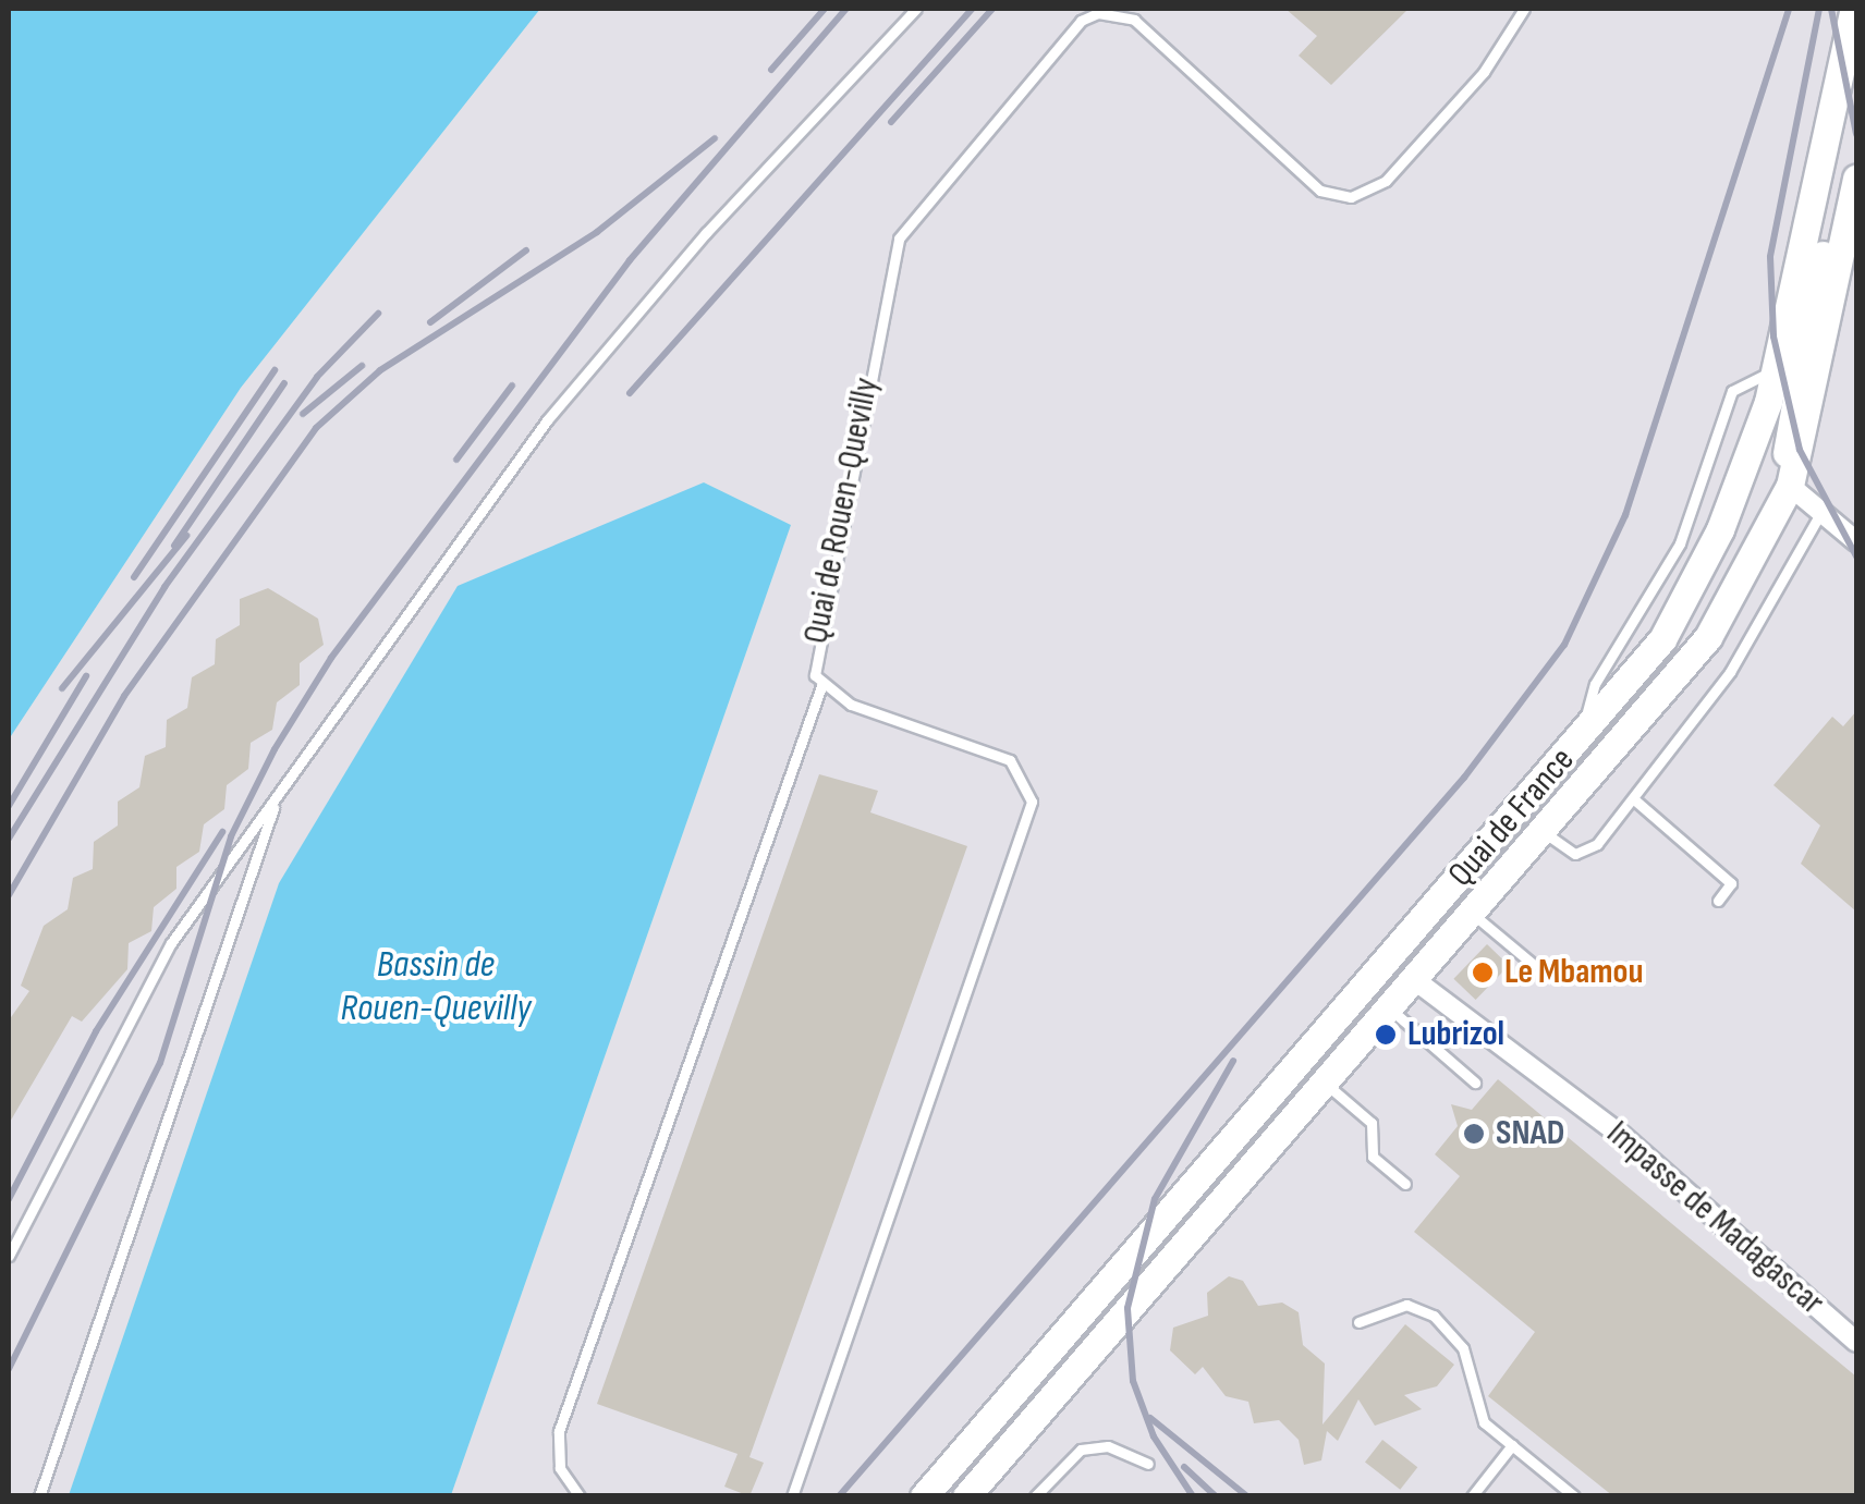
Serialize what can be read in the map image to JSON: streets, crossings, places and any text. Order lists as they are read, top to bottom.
{
  "streets": {
    "main road": ["Quai de France"],
    "street": ["Impasse de Madagascar"],
    "lane": ["Quai de Rouen-Quevilly"]
  },
  "crossings": [
    ["Quai de France", "Impasse de Madagascar"]
  ],
  "water": ["Bassin de Rouen-Quevilly"],
  "places": ["Le Mbamou", "Lubrizol", "SNAD"]
}
